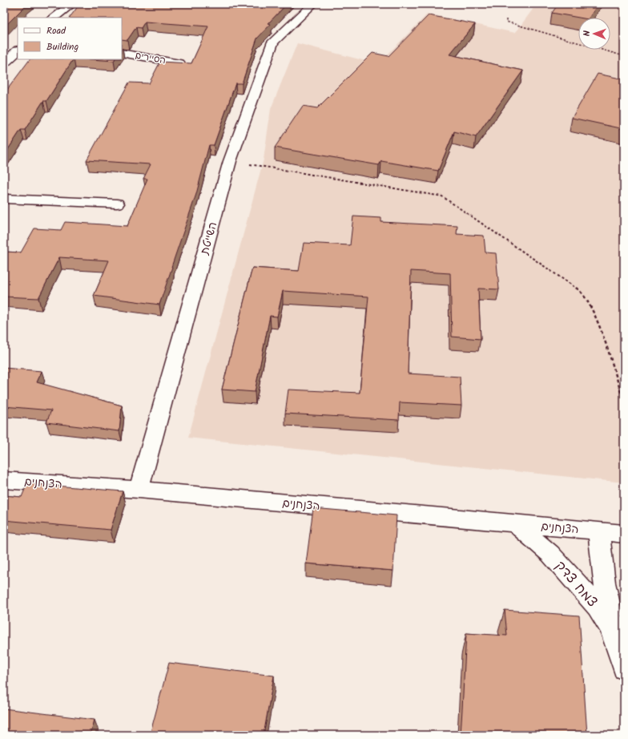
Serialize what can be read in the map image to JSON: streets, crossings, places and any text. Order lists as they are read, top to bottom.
{
  "streets": {
    "street": [
      "הסיירים",
      "השייטת",
      "הצנחנים",
      "צמח צדק"
    ]
  },
  "crossings": [
    ["השייטת", "הצנחנים"],
    ["הצנחנים", "צמח צדק"]
  ],
  "legend": ["Road", "Building"],
  "north": "left"
}
